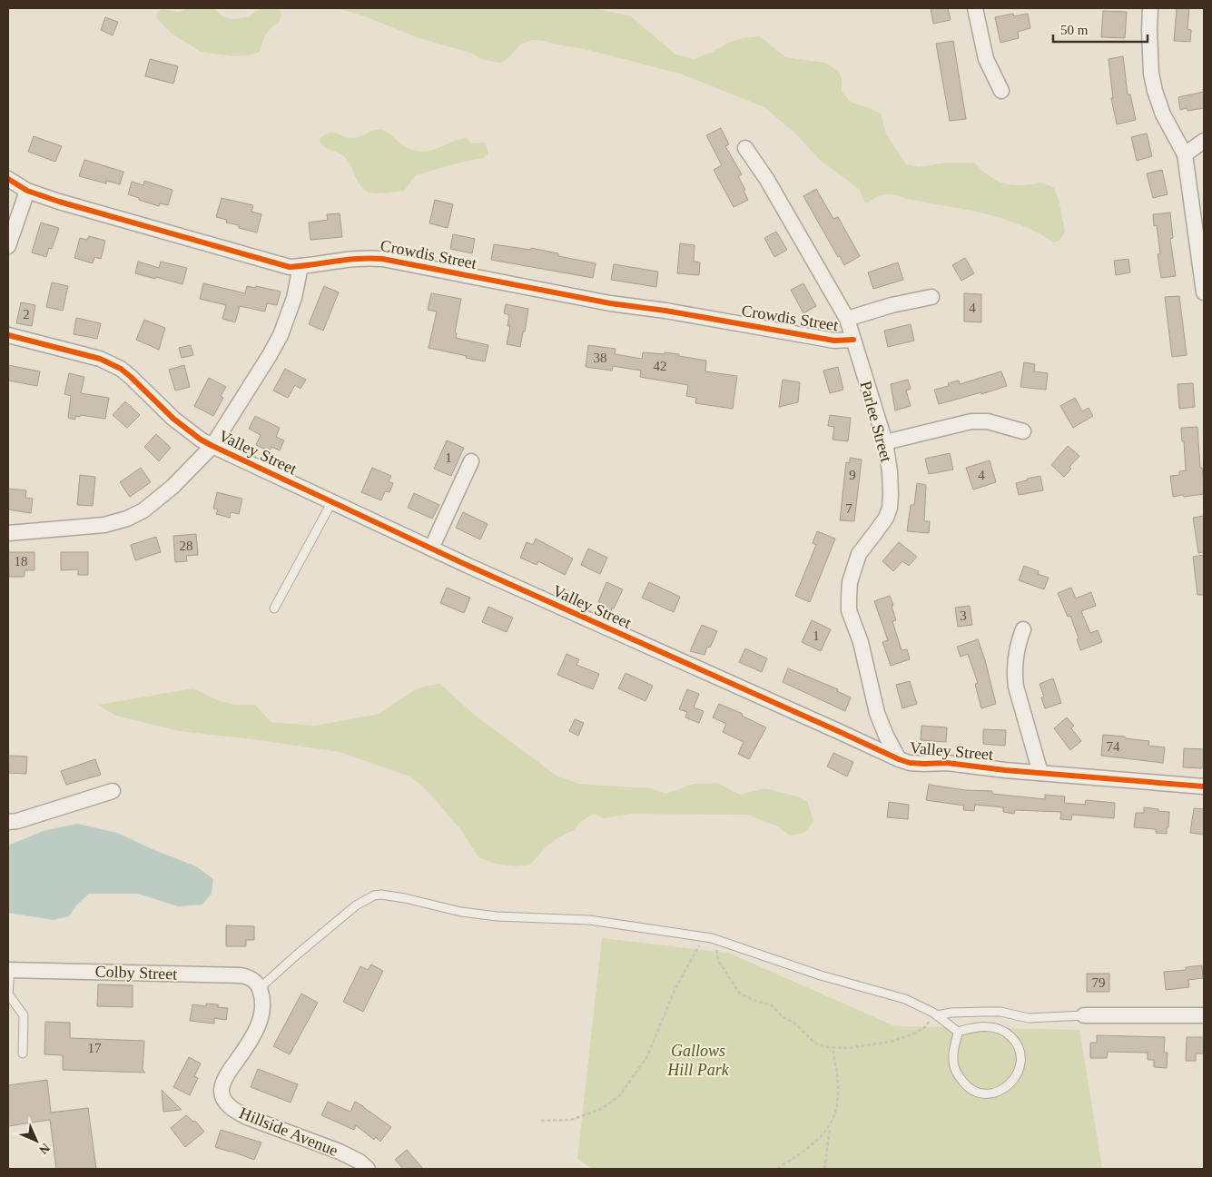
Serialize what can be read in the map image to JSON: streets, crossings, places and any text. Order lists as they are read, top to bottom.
{
  "streets": {
    "street": [
      "Crowdis Street",
      "Parlee Street",
      "Valley Street",
      "Colby Street",
      "Hillside Avenue"
    ]
  },
  "crossings": [
    ["Crowdis Street", "Parlee Street"],
    ["Parlee Street", "Valley Street"],
    ["Colby Street", "Hillside Avenue"]
  ],
  "parks": ["Gallows Hill Park"],
  "house_numbers": [
    "4",
    "2",
    "38",
    "42",
    "1",
    "9",
    "4",
    "7",
    "28",
    "18",
    "3",
    "1",
    "74",
    "79",
    "17"
  ],
  "scale_bar": "50 m",
  "north": "bottom right"
}
